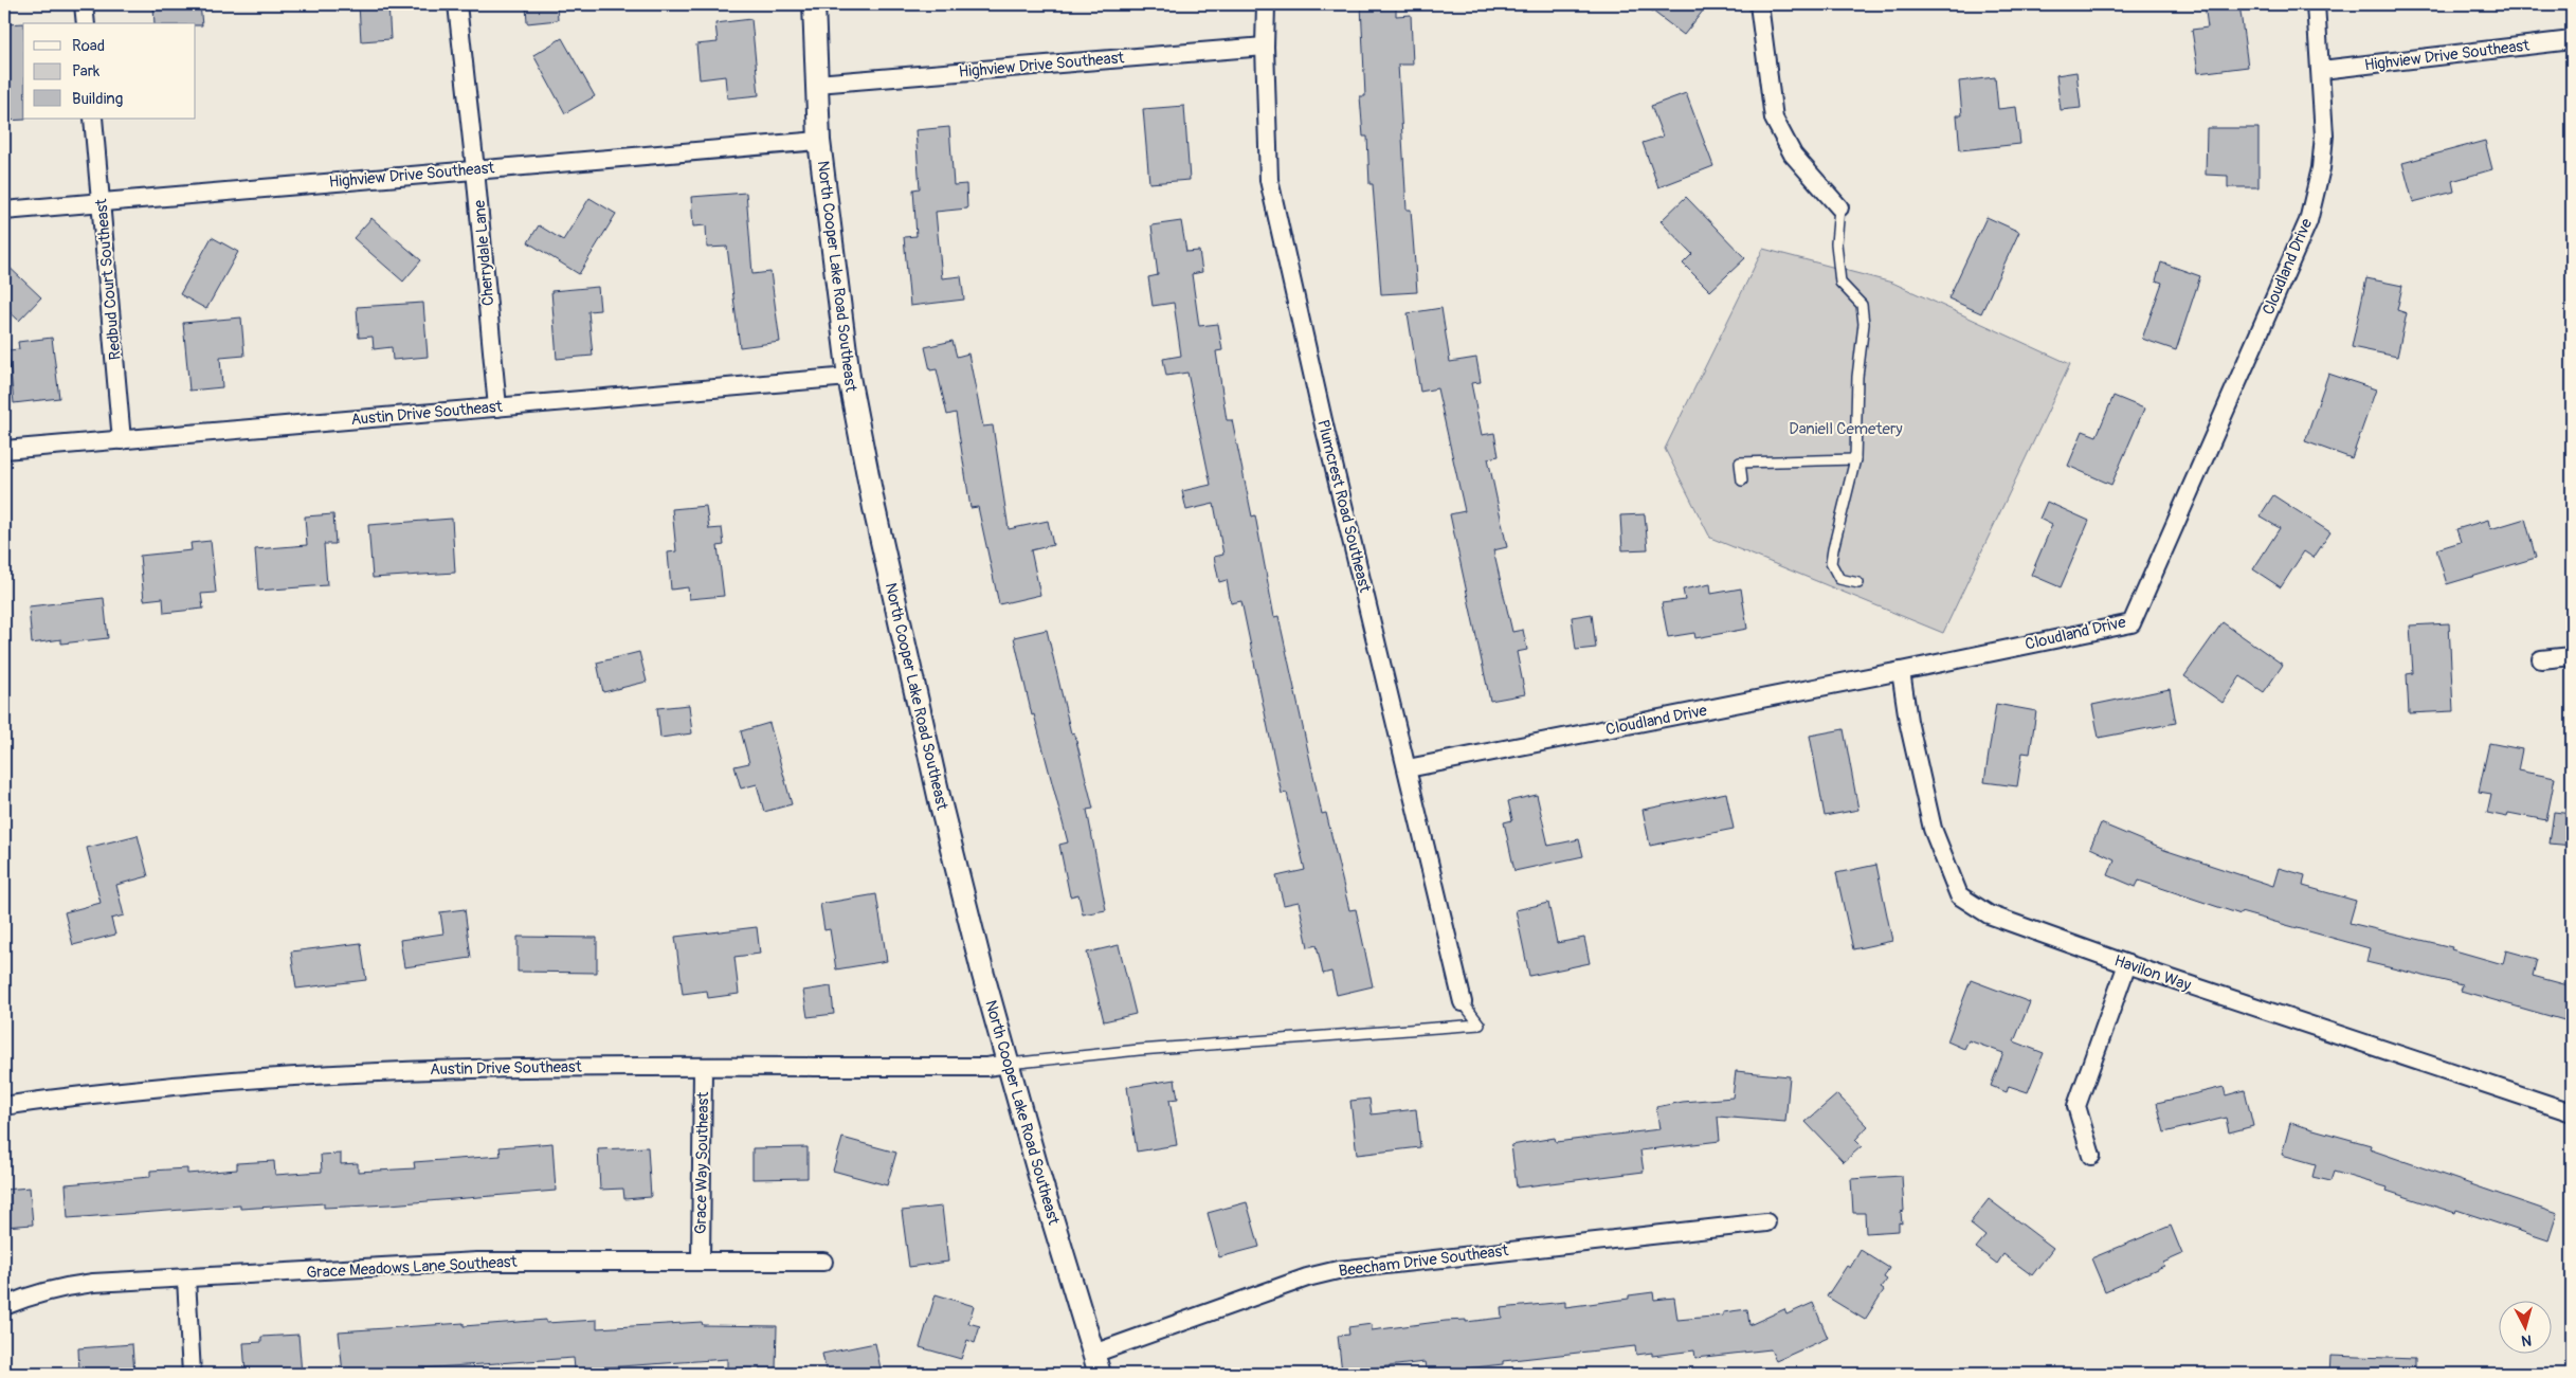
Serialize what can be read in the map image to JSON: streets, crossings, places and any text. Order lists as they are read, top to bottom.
{
  "streets": {
    "street": [
      "Highview Drive Southeast",
      "Cherrydale Lane",
      "Cloudland Drive",
      "North Cooper Lake Road Southeast",
      "Redbud Court Southeast",
      "Austin Drive Southeast",
      "Plumcrest Road Southeast",
      "Havilon Way",
      "Grace Way Southeast",
      "Beecham Drive Southeast",
      "Grace Meadows Lane Southeast"
    ]
  },
  "crossings": [
    ["Highview Drive Southeast", "Cherrydale Lane"],
    ["Highview Drive Southeast", "Cloudland Drive"],
    ["Highview Drive Southeast", "North Cooper Lake Road Southeast"],
    ["Highview Drive Southeast", "Redbud Court Southeast"],
    ["Highview Drive Southeast", "Plumcrest Road Southeast"],
    ["Cherrydale Lane", "Austin Drive Southeast"],
    ["Cloudland Drive", "Plumcrest Road Southeast"],
    ["Cloudland Drive", "Havilon Way"],
    ["North Cooper Lake Road Southeast", "Austin Drive Southeast"],
    ["North Cooper Lake Road Southeast", "Beecham Drive Southeast"],
    ["Redbud Court Southeast", "Austin Drive Southeast"],
    ["Austin Drive Southeast", "Grace Way Southeast"],
    ["Grace Way Southeast", "Grace Meadows Lane Southeast"]
  ],
  "parks": ["Daniell Cemetery"],
  "legend": ["Road", "Park", "Building"],
  "north": "bottom"
}
